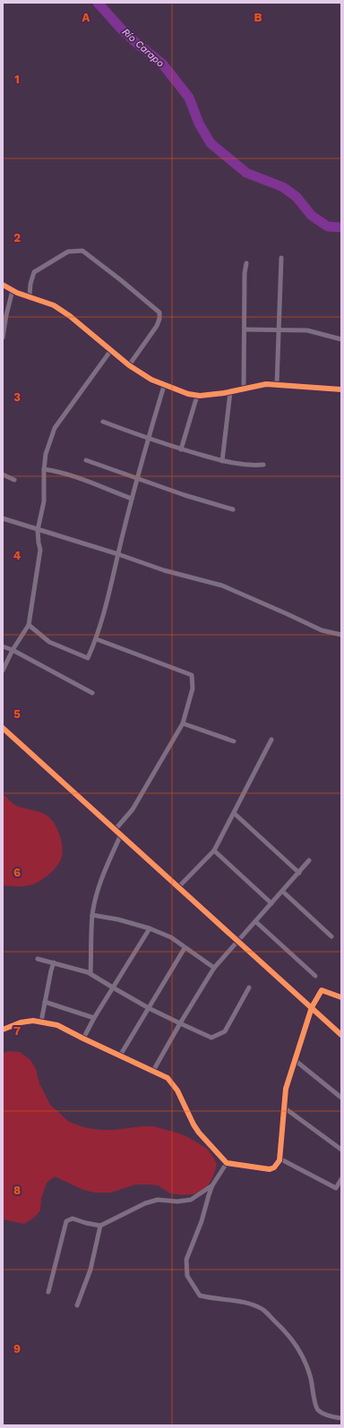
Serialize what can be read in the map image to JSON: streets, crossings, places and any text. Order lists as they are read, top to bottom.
{
  "water": ["Río Carapo"],
  "grid": {
    "columns": ["A", "B"],
    "rows": [
      "1",
      "2",
      "3",
      "4",
      "5",
      "6",
      "7",
      "8",
      "9"
    ]
  }
}
